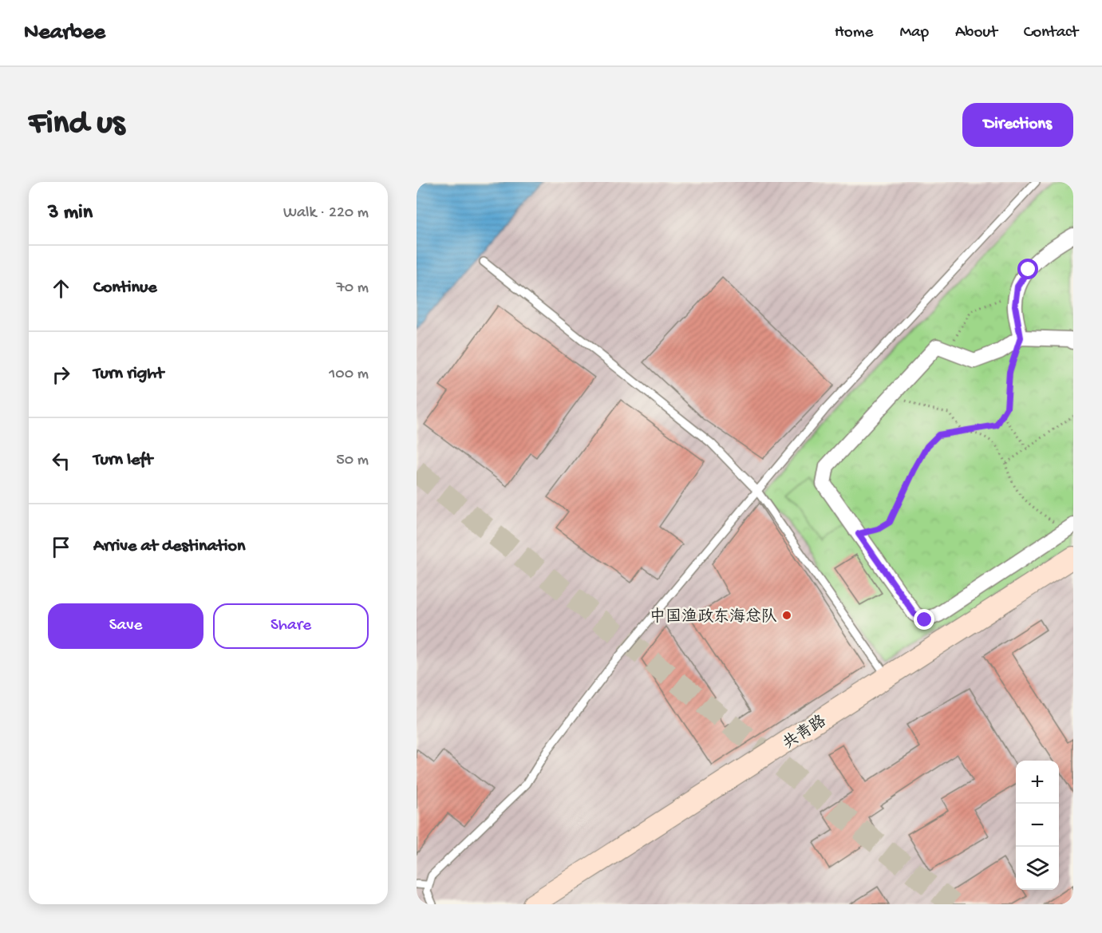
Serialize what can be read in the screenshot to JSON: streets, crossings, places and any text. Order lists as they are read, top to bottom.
{
  "streets": {
    "street": ["共青路"]
  },
  "places": ["中国渔政东海总队"],
  "page": {
    "header": "Nearbee",
    "nav": [
      "Home",
      "Map",
      "About",
      "Contact"
    ],
    "buttons": [
      "Directions",
      ["Save", "Share"]
    ],
    "title": "Find us",
    "heading": ["3 min", "Walk · 220 m"],
    "list": [
      ["Continue", "70 m"],
      ["Turn right", "100 m"],
      ["Turn left", "50 m"],
      "Arrive at destination"
    ],
    "map_buttons": ["+", "−"]
  }
}
